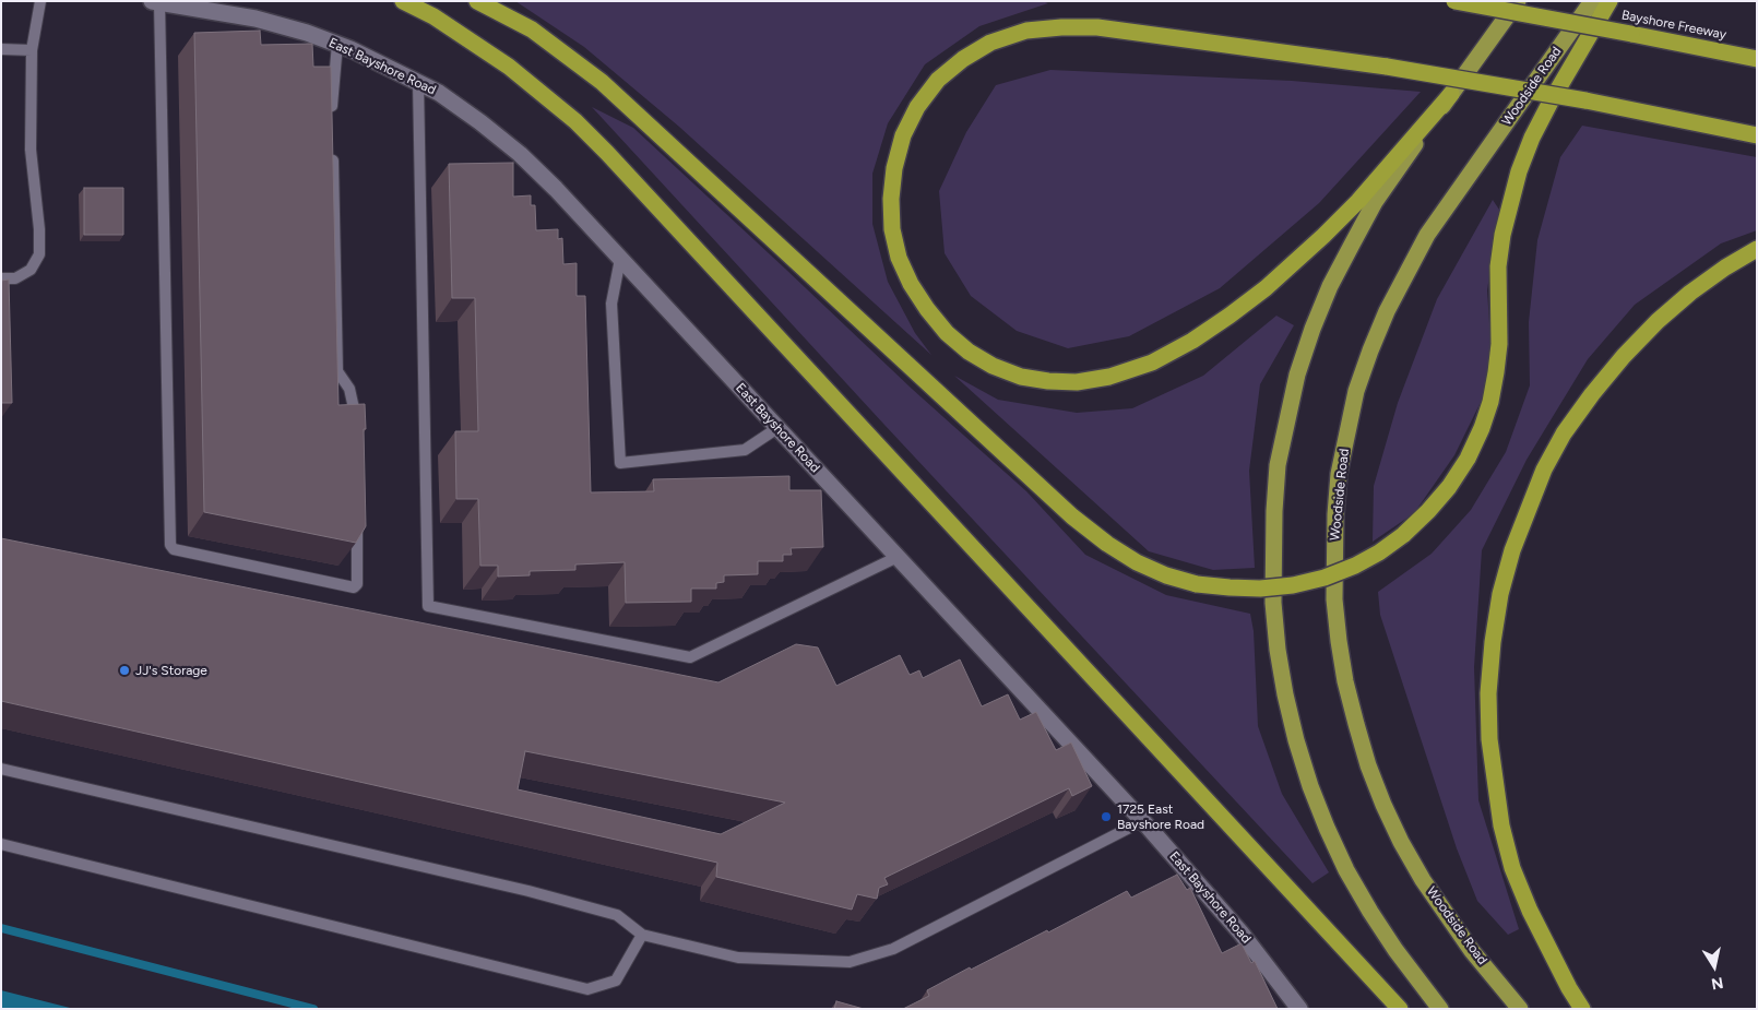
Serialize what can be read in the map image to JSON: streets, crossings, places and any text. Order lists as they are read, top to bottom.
{
  "streets": {
    "highway": ["Bayshore Freeway", "Woodside Road"],
    "street": ["East Bayshore Road"]
  },
  "places": ["JJ's Storage", "1725 East Bayshore Road"],
  "north": "bottom"
}
